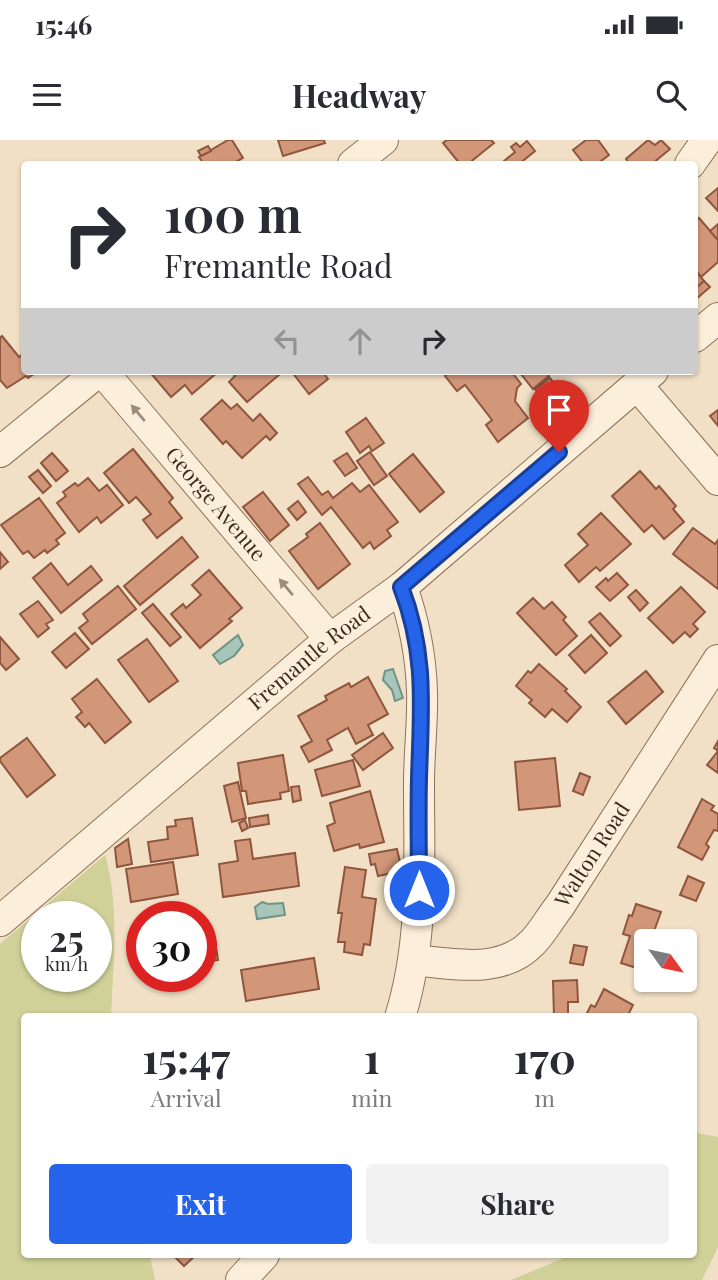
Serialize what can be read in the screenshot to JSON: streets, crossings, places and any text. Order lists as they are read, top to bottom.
{
  "streets": {
    "street": ["George Avenue", "Fremantle Road", "Walton Road"]
  },
  "crossings": [
    ["George Avenue", "Fremantle Road"]
  ],
  "one_way": ["George Avenue"],
  "north": "bottom right",
  "page": {
    "status": "15:46",
    "header": "Headway",
    "turn": ["100 m", "Fremantle Road"],
    "speed": "25 km/h",
    "limit": "30",
    "eta": [
      "15:47",
      "Arrival",
      "1",
      "min",
      "170",
      "m"
    ],
    "buttons": ["Exit", "Share"]
  }
}
